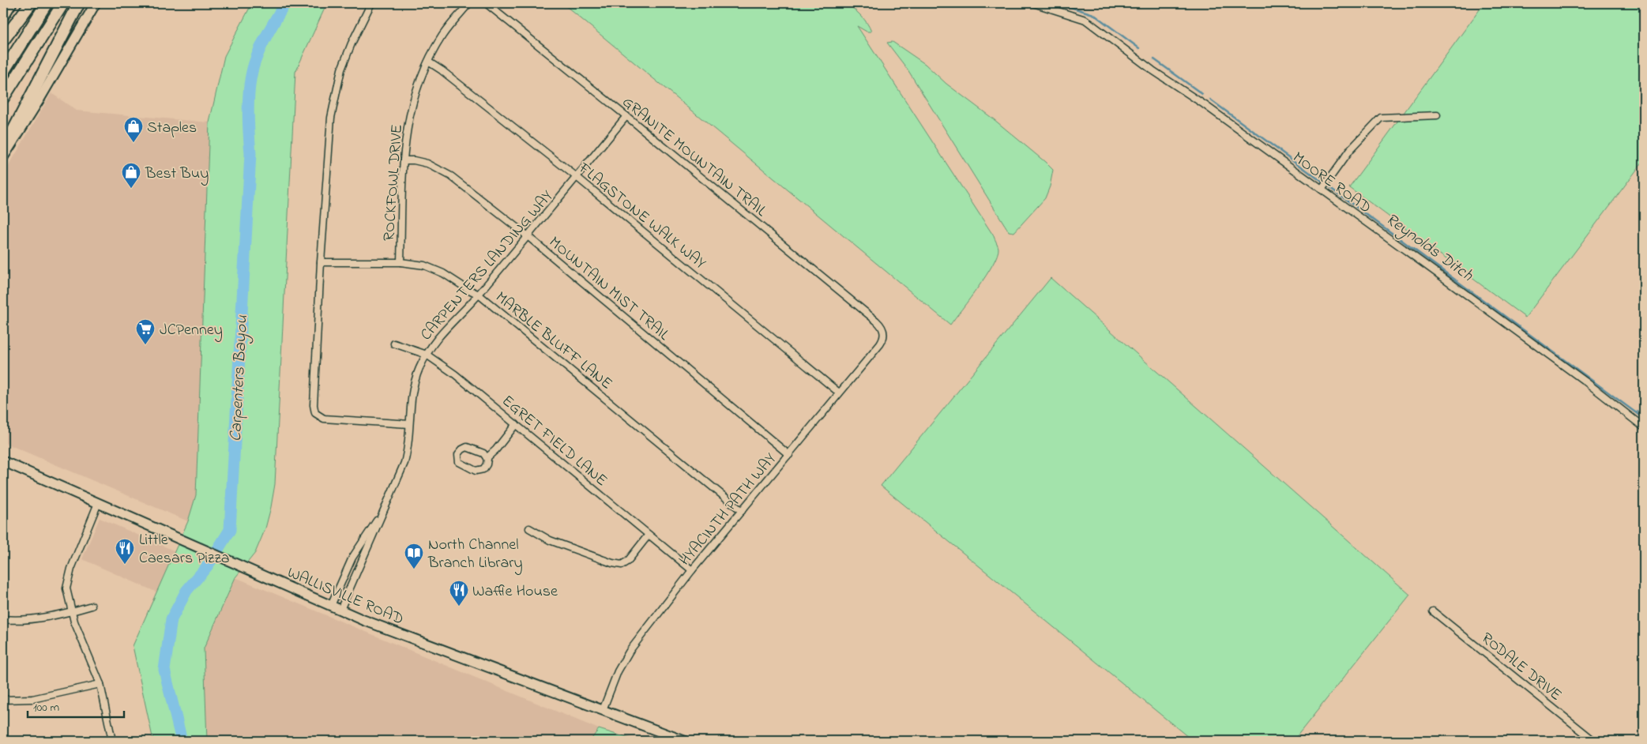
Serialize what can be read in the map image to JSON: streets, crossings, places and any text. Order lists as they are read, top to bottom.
{
  "streets": {
    "main road": ["WALLISVILLE ROAD"],
    "street": [
      "GRANITE MOUNTAIN TRAIL",
      "MOORE ROAD",
      "ROCKFOWL DRIVE",
      "FLAGSTONE WALK WAY",
      "CARPENTERS LANDING WAY",
      "MOUNTAIN MIST TRAIL",
      "MARBLE BLUFF LANE",
      "EGRET FIELD LANE",
      "HYACINTH PATH WAY",
      "RODALE DRIVE"
    ]
  },
  "crossings": [
    ["GRANITE MOUNTAIN TRAIL", "CARPENTERS LANDING WAY"],
    ["GRANITE MOUNTAIN TRAIL", "HYACINTH PATH WAY"],
    ["ROCKFOWL DRIVE", "FLAGSTONE WALK WAY"],
    ["ROCKFOWL DRIVE", "MOUNTAIN MIST TRAIL"],
    ["ROCKFOWL DRIVE", "MARBLE BLUFF LANE"],
    ["FLAGSTONE WALK WAY", "CARPENTERS LANDING WAY"],
    ["FLAGSTONE WALK WAY", "HYACINTH PATH WAY"],
    ["CARPENTERS LANDING WAY", "MOUNTAIN MIST TRAIL"],
    ["CARPENTERS LANDING WAY", "MARBLE BLUFF LANE"],
    ["CARPENTERS LANDING WAY", "EGRET FIELD LANE"],
    ["CARPENTERS LANDING WAY", "WALLISVILLE ROAD"],
    ["MOUNTAIN MIST TRAIL", "HYACINTH PATH WAY"],
    ["MARBLE BLUFF LANE", "HYACINTH PATH WAY"],
    ["EGRET FIELD LANE", "HYACINTH PATH WAY"],
    ["HYACINTH PATH WAY", "WALLISVILLE ROAD"]
  ],
  "water": ["Reynolds Ditch", "Carpenters Bayou"],
  "places": {
    "shop": ["Staples", "Best Buy"],
    "supermarket": ["JCPenney"],
    "restaurant": ["Little Caesars Pizza", "Waffle House"],
    "library": ["North Channel Branch Library"]
  },
  "scale_bar": "100 m"
}
